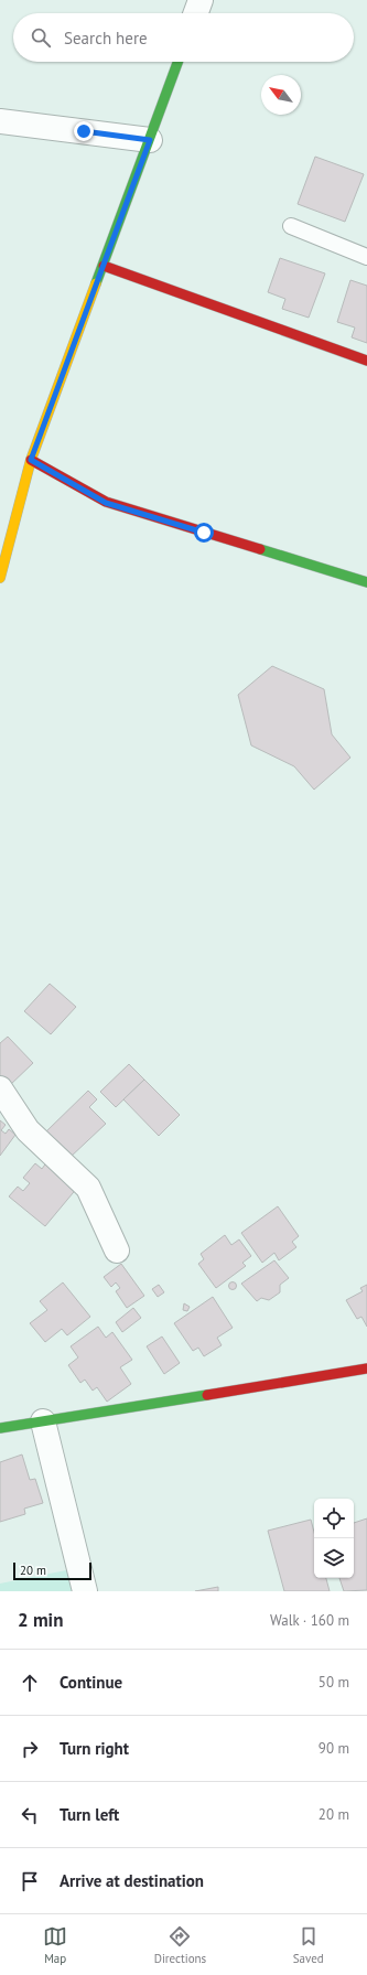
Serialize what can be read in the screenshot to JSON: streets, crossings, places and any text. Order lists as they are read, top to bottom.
{
  "scale_bar": "20 m",
  "north": "top left",
  "page": {
    "search": "Search here",
    "scale": "20 m",
    "heading": ["2 min", "Walk · 160 m"],
    "list": [
      ["Continue", "50 m"],
      ["Turn right", "90 m"],
      ["Turn left", "20 m"],
      "Arrive at destination"
    ],
    "nav": ["Map", "Directions", "Saved"]
  }
}
